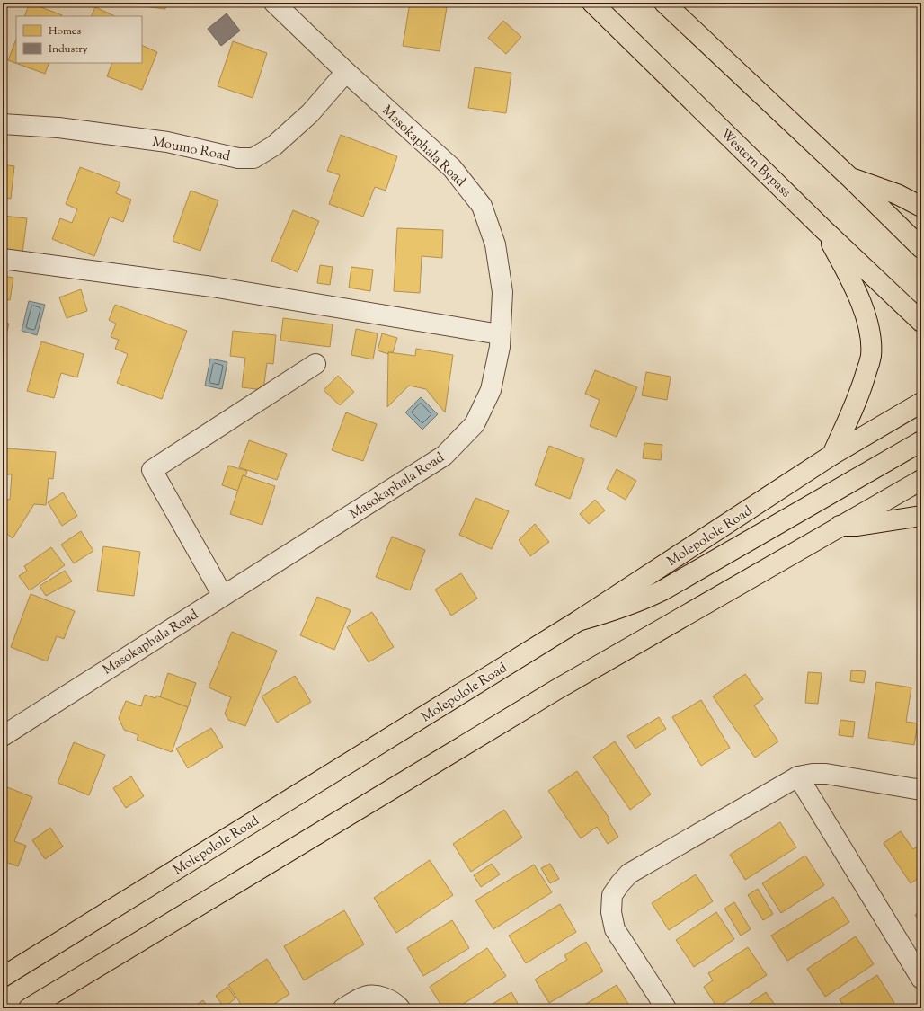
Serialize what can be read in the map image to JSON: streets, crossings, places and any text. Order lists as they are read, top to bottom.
{
  "streets": {
    "main road": ["Western Bypass", "Molepolole Road"],
    "street": ["Masokaphala Road", "Moumo Road"]
  },
  "crossings": [
    ["Masokaphala Road", "Moumo Road"]
  ],
  "legend": ["Homes", "Industry"]
}
